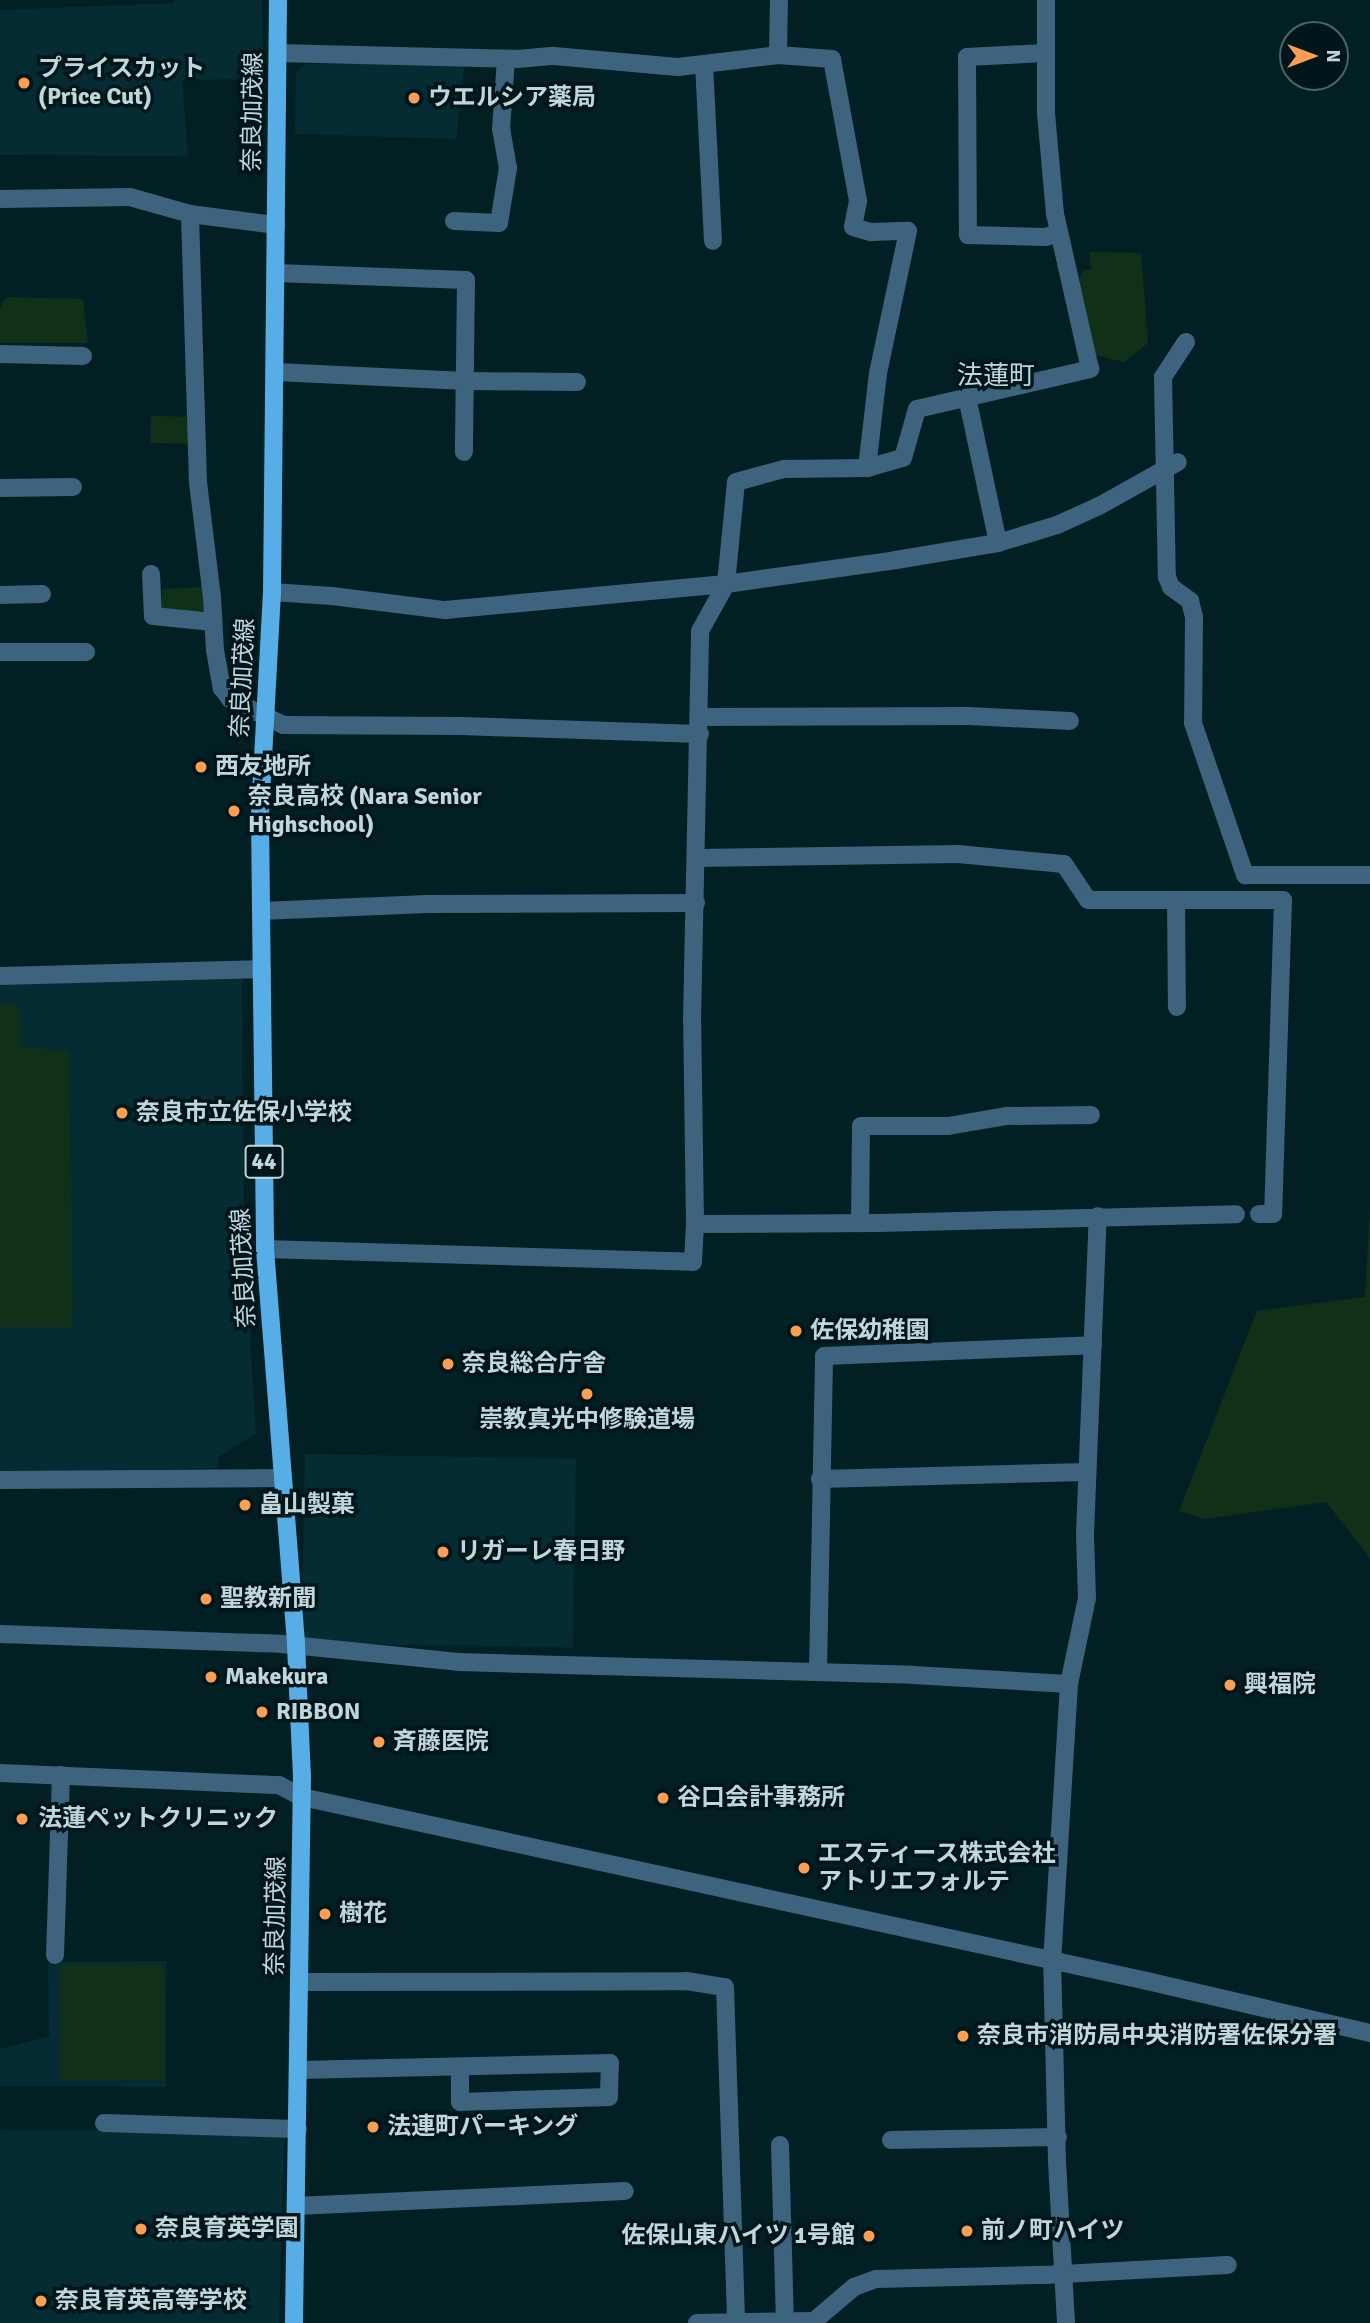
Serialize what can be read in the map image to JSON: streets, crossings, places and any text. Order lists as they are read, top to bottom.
{
  "streets": {
    "main road": ["奈良加茂線", "44"]
  },
  "districts": ["法蓮町"],
  "places": [
    "プライスカット (Price Cut)",
    "ウエルシア薬局",
    "西友地所",
    "奈良高校 (Nara Senior Highschool)",
    "奈良市立佐保小学校",
    "佐保幼稚園",
    "奈良総合庁舎",
    "崇教真光中修験道場",
    "畠山製菓",
    "リガーレ春日野",
    "聖教新聞",
    "Makekura",
    "興福院",
    "RIBBON",
    "斉藤医院",
    "谷口会計事務所",
    "法蓮ペットクリニック",
    "エスティース株式会社 アトリエフォルテ",
    "樹花",
    "奈良市消防局中央消防署佐保分署",
    "法連町パーキング",
    "奈良育英学園",
    "前ノ町ハイツ",
    "佐保山東ハイツ 1号館",
    "奈良育英高等学校"
  ],
  "north": "right"
}
